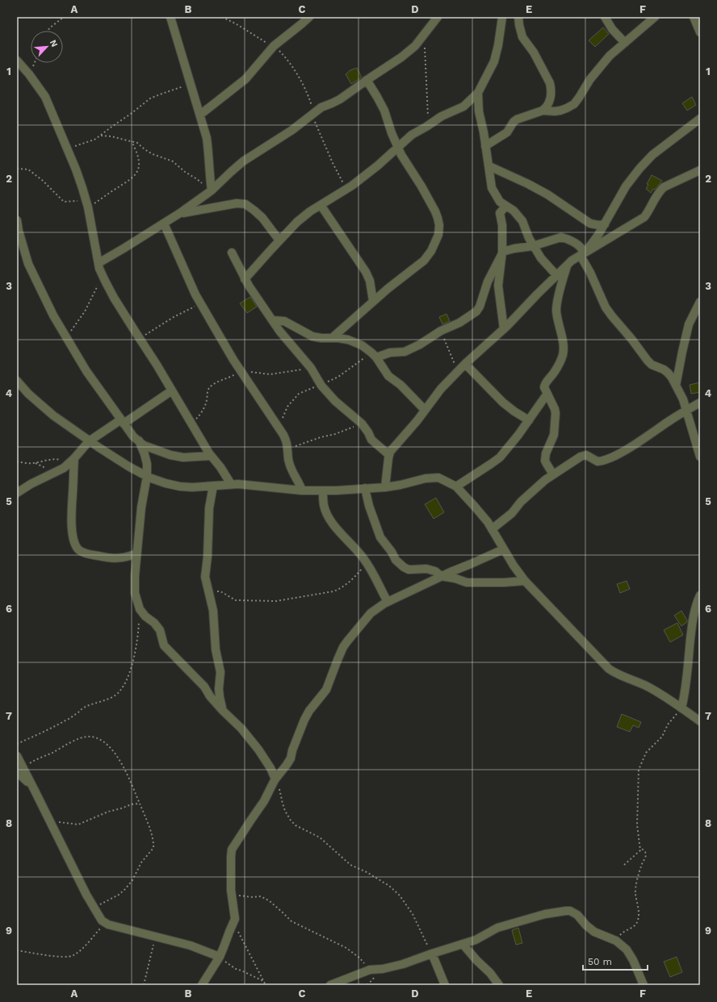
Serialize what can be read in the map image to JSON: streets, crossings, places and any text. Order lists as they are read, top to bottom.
{
  "scale_bar": "50 m",
  "north": "top right",
  "grid": {
    "columns": [
      "A",
      "B",
      "C",
      "D",
      "E",
      "F"
    ],
    "rows": [
      "1",
      "2",
      "3",
      "4",
      "5",
      "6",
      "7",
      "8",
      "9"
    ]
  }
}
